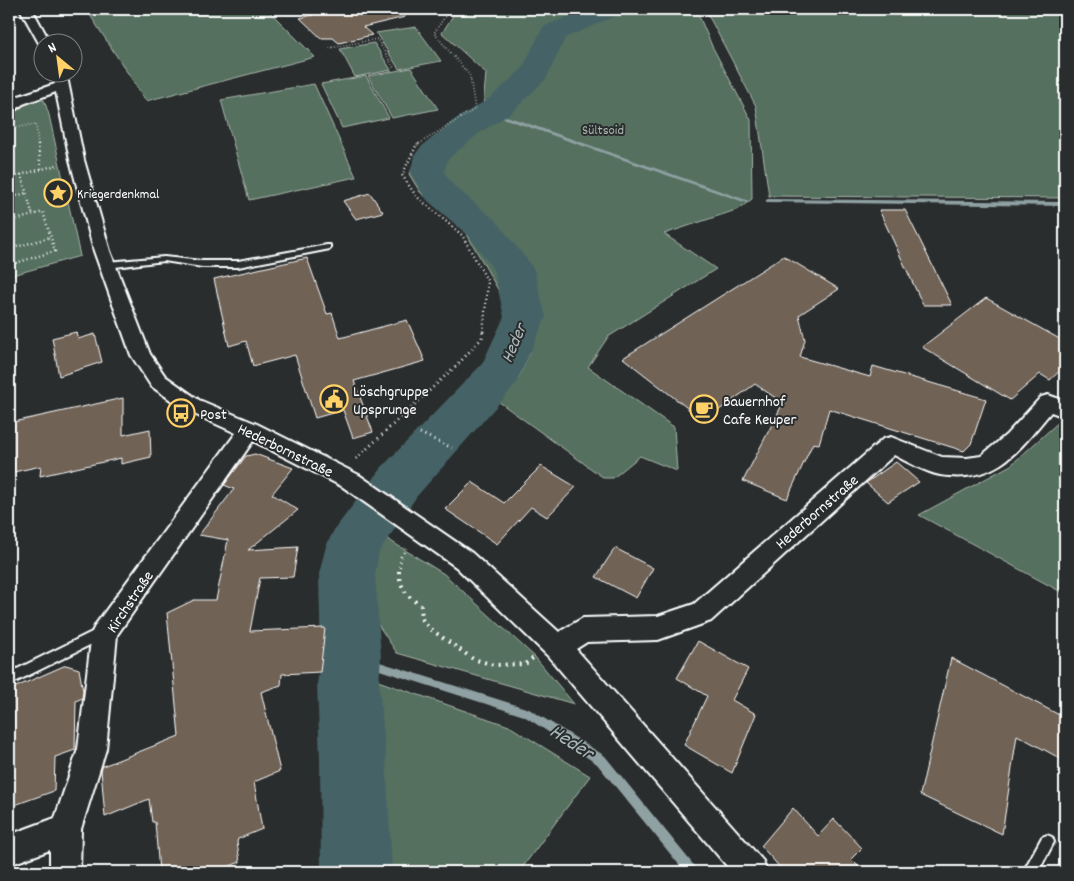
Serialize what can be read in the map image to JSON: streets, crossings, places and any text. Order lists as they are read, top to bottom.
{
  "streets": {
    "street": ["Hederbornstraße", "Kirchstraße"]
  },
  "crossings": [
    ["Hederbornstraße", "Kirchstraße"]
  ],
  "water": ["Heder"],
  "parks": ["Sültsoid"],
  "places": {
    "place": ["Kriegerdenkmal"],
    "public building": ["Löschgruppe Upsprunge"],
    "cafe": ["Bauernhof Cafe Keuper"],
    "bus stop": ["Post"]
  },
  "north": "top left"
}
